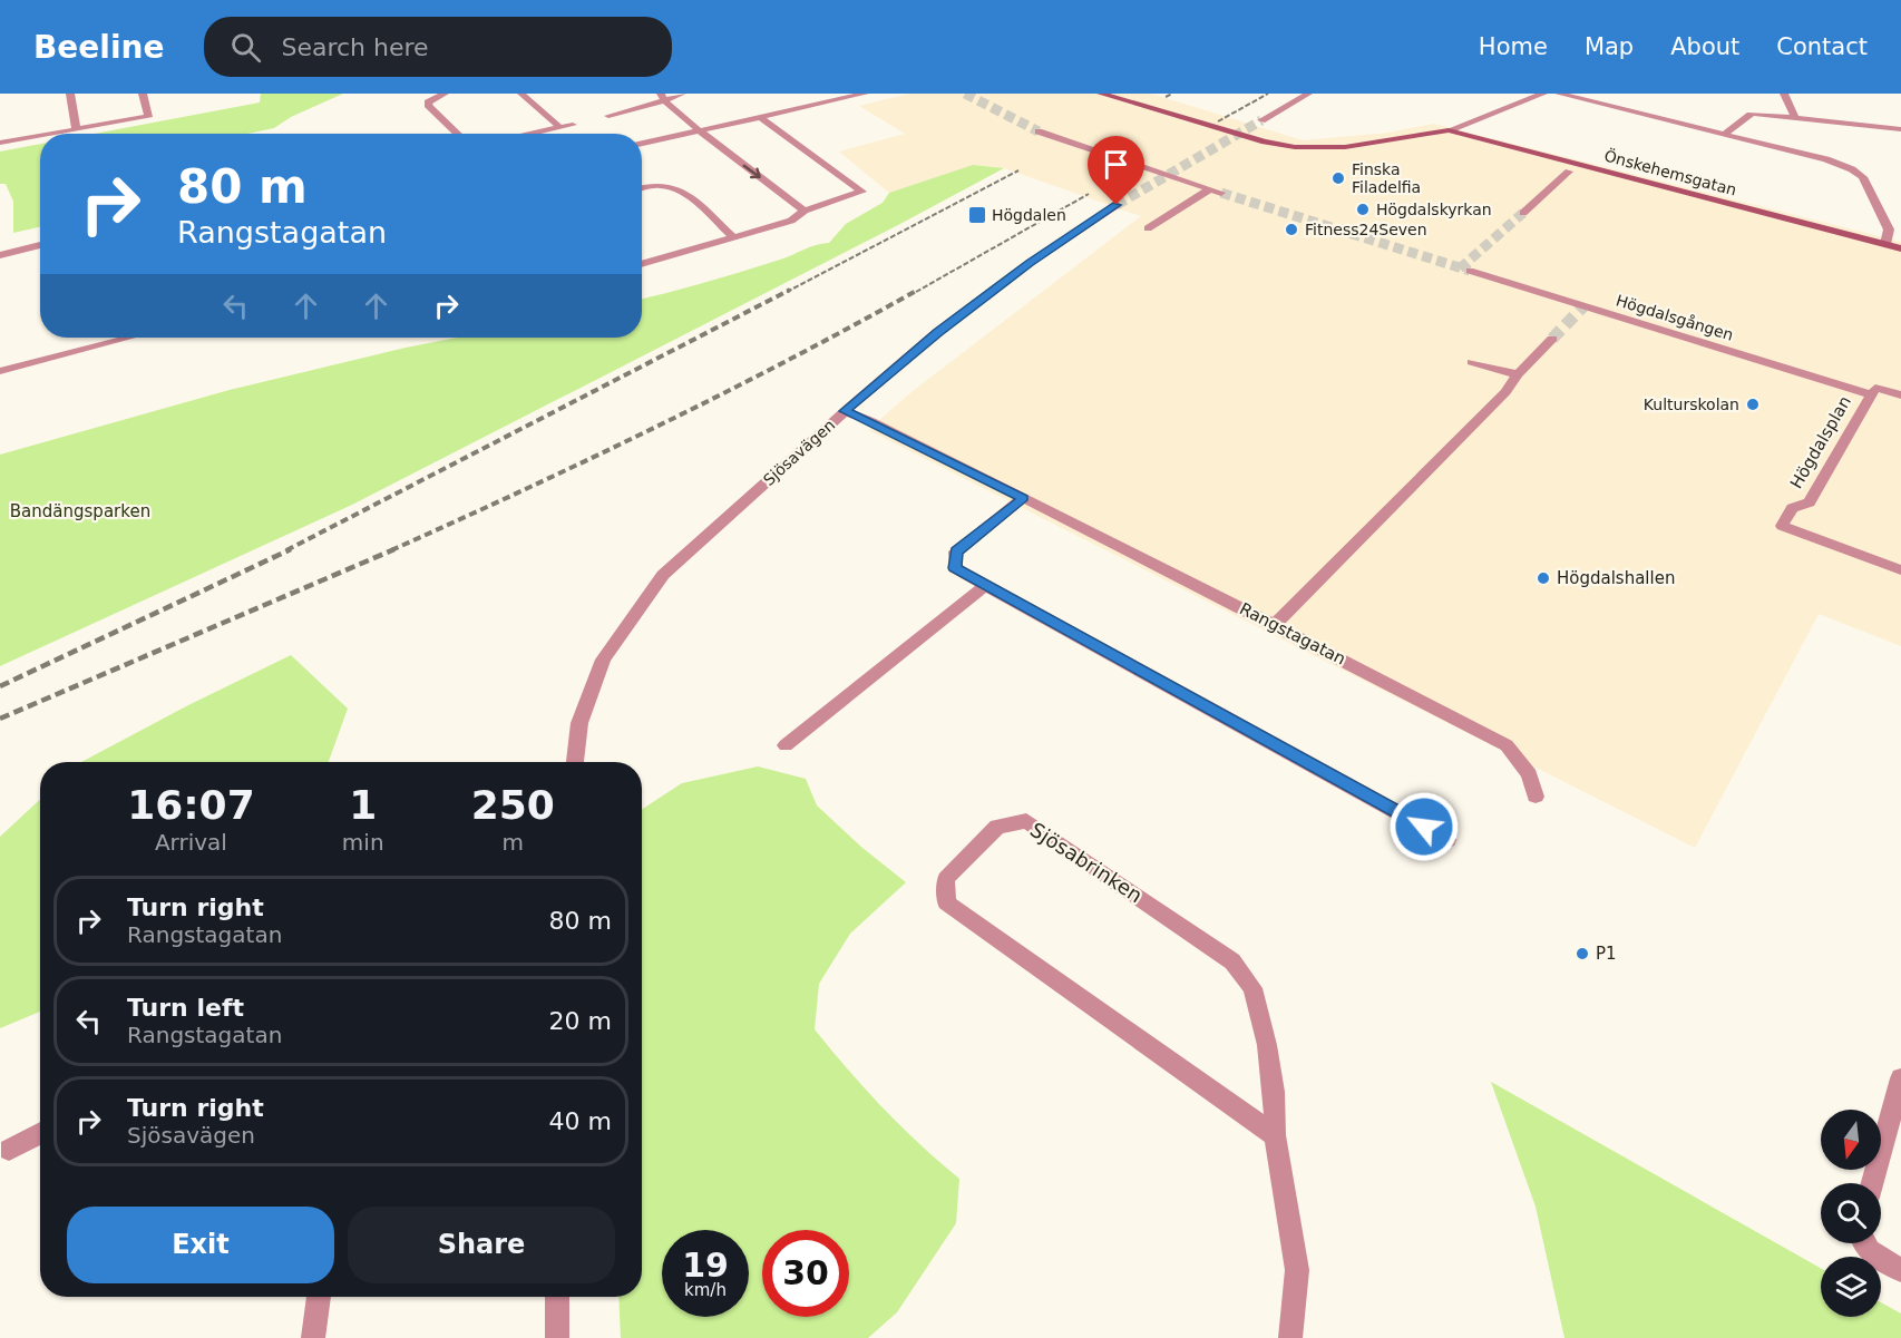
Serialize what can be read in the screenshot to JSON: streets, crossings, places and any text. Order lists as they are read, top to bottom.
{
  "streets": {
    "street": [
      "Önskehemsgatan",
      "Högdalsgången",
      "Högdalsplan",
      "Sjösavägen",
      "Rangstagatan",
      "Sjösabrinken"
    ]
  },
  "crossings": [
    ["Högdalsgången", "Högdalsplan"],
    ["Sjösavägen", "Rangstagatan"]
  ],
  "parks": ["Bandängsparken"],
  "places": {
    "other": [
      "Finska Filadelfia",
      "Högdalskyrkan",
      "Fitness24Seven",
      "Kulturskolan",
      "Högdalshallen",
      "P1"
    ],
    "transit": ["Högdalen"]
  },
  "north": "bottom",
  "page": {
    "header": "Beeline",
    "search": "Search here",
    "nav": [
      "Home",
      "Map",
      "About",
      "Contact"
    ],
    "turn": ["80 m", "Rangstagatan"],
    "eta": [
      "16:07",
      "Arrival",
      "1",
      "min",
      "250",
      "m"
    ],
    "list": [
      {
        "name": "Turn right",
        "note": "Rangstagatan",
        "value": "80 m"
      },
      {
        "name": "Turn left",
        "note": "Rangstagatan",
        "value": "20 m"
      },
      {
        "name": "Turn right",
        "note": "Sjösavägen",
        "value": "40 m"
      }
    ],
    "buttons": ["Exit", "Share"],
    "speed": "19 km/h",
    "limit": "30"
  }
}
